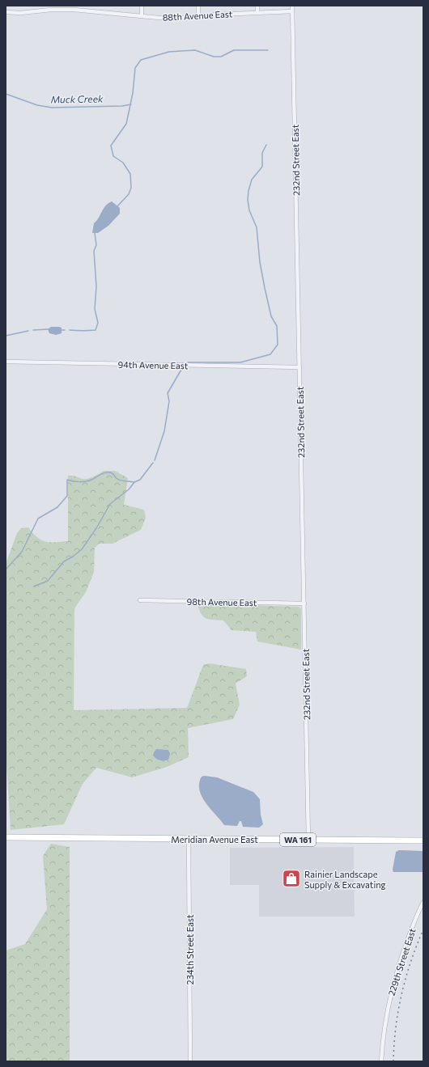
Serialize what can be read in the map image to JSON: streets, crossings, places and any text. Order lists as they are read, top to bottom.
{
  "streets": {
    "main road": ["Meridian Avenue East", "WA 161"],
    "street": [
      "88th Avenue East",
      "232nd Street East",
      "94th Avenue East",
      "98th Avenue East",
      "234th Street East",
      "229th Street East"
    ]
  },
  "crossings": [
    ["88th Avenue East", "232nd Street East"],
    ["232nd Street East", "94th Avenue East"],
    ["232nd Street East", "98th Avenue East"],
    ["232nd Street East", "Meridian Avenue East"],
    ["Meridian Avenue East", "234th Street East"]
  ],
  "water": ["Muck Creek"],
  "places": {
    "shop": ["Rainier Landscape Supply & Excavating"]
  }
}
